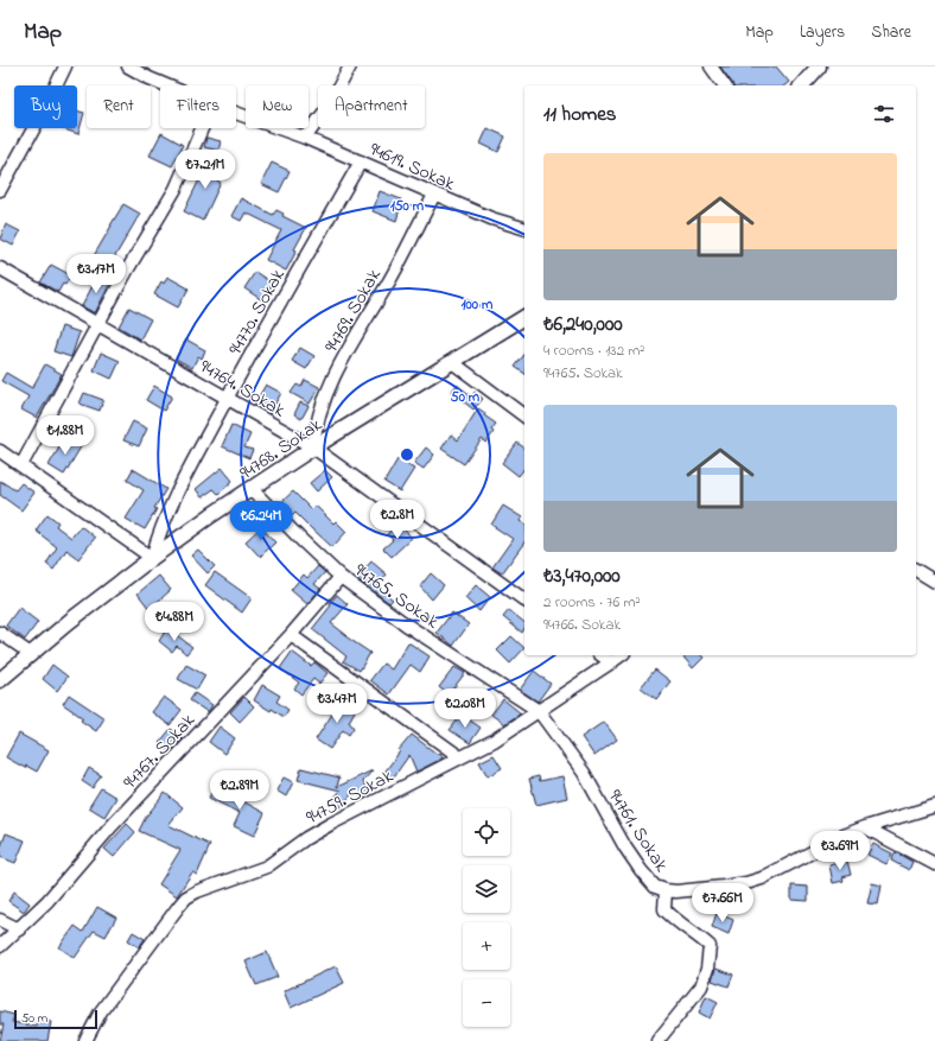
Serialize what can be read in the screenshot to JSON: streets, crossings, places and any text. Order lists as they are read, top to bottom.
{
  "streets": {
    "street": [
      "94619. Sokak",
      "94769. Sokak",
      "94770. Sokak",
      "94764. Sokak",
      "94768. Sokak",
      "94765. Sokak",
      "94767. Sokak",
      "94759. Sokak",
      "94761. Sokak"
    ]
  },
  "crossings": [
    ["94619. Sokak", "94769. Sokak"],
    ["94619. Sokak", "94770. Sokak"],
    ["94769. Sokak", "94764. Sokak"],
    ["94769. Sokak", "94768. Sokak"],
    ["94770. Sokak", "94764. Sokak"],
    ["94770. Sokak", "94768. Sokak"],
    ["94764. Sokak", "94768. Sokak"],
    ["94768. Sokak", "94765. Sokak"],
    ["94765. Sokak", "94767. Sokak"],
    ["94765. Sokak", "94759. Sokak"],
    ["94765. Sokak", "94761. Sokak"],
    ["94759. Sokak", "94761. Sokak"]
  ],
  "scale_bar": "50 m",
  "page": {
    "header": "Map",
    "nav": ["Map", "Layers", "Share"],
    "chip": [
      "Buy",
      "Rent",
      "Filters",
      "New",
      "Apartment"
    ],
    "heading": "11 homes",
    "list": [
      {
        "name": "₺6,240,000",
        "note": "4 rooms · 132 m² · 94765. Sokak"
      },
      {
        "name": "₺3,470,000",
        "note": "2 rooms · 76 m² · 94766. Sokak"
      }
    ],
    "price": [
      "₺7.21M",
      "₺3.17M",
      "₺1.88M",
      "₺2.8M",
      "₺6.24M",
      "₺4.88M",
      "₺3.47M",
      "₺2.08M",
      "₺2.89M",
      "₺3.69M",
      "₺7.66M"
    ],
    "map_buttons": ["+", "−"],
    "scale": "50 m"
  },
  "rings": ["150 m", "100 m", "50 m"]
}
